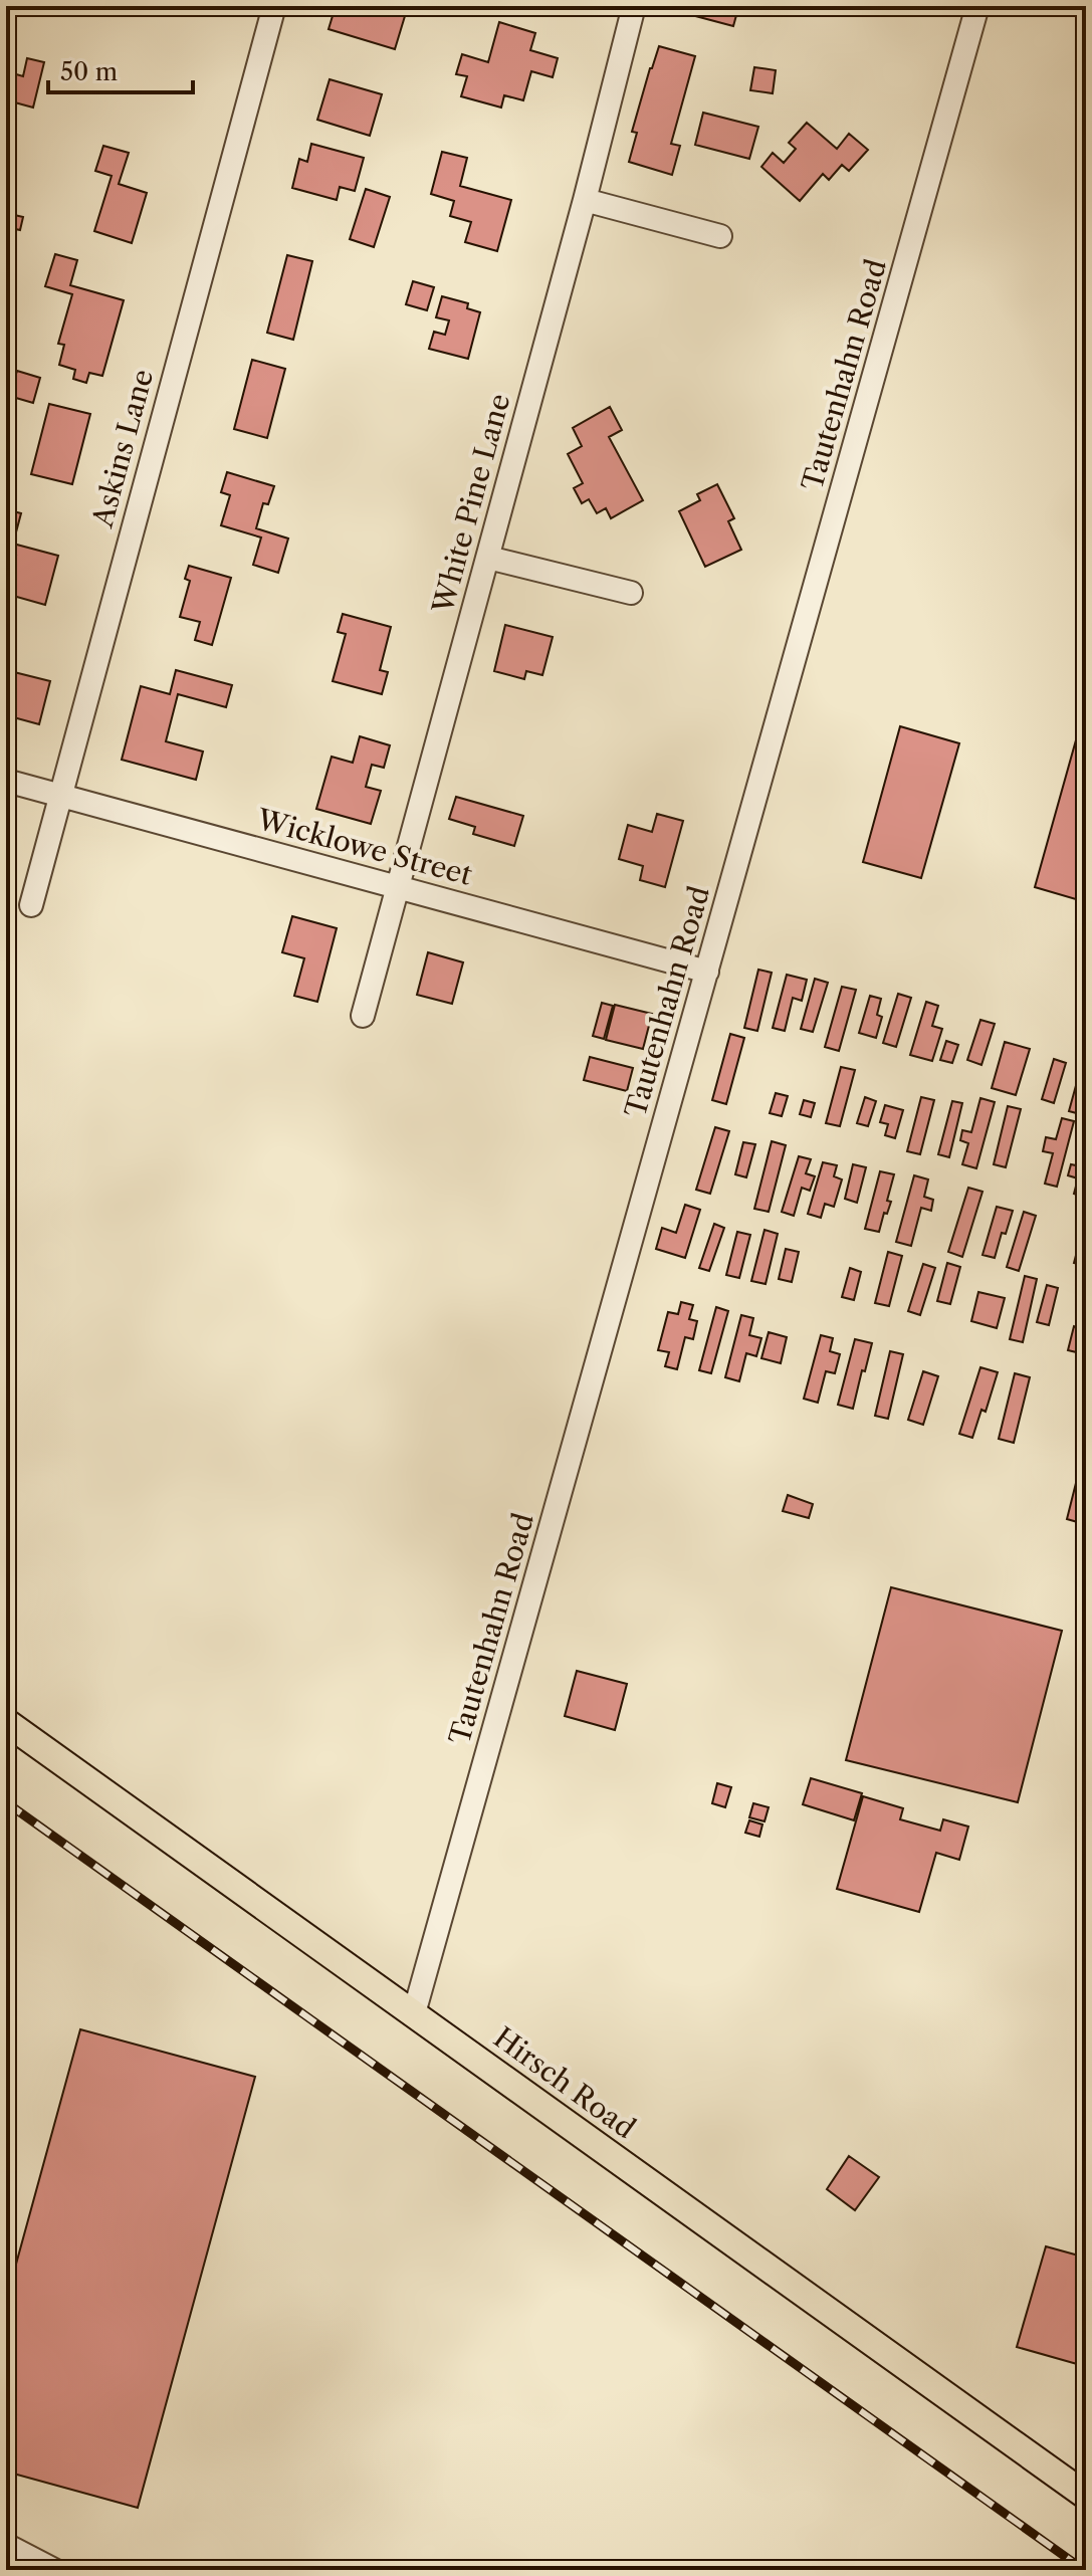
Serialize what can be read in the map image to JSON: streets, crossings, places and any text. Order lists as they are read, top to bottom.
{
  "streets": {
    "main road": ["Hirsch Road"],
    "street": [
      "Tautenhahn Road",
      "Askins Lane",
      "White Pine Lane",
      "Wicklowe Street"
    ]
  },
  "crossings": [
    ["Tautenhahn Road", "Wicklowe Street"],
    ["Tautenhahn Road", "Hirsch Road"],
    ["Askins Lane", "Wicklowe Street"],
    ["White Pine Lane", "Wicklowe Street"]
  ],
  "scale_bar": "50 m"
}
